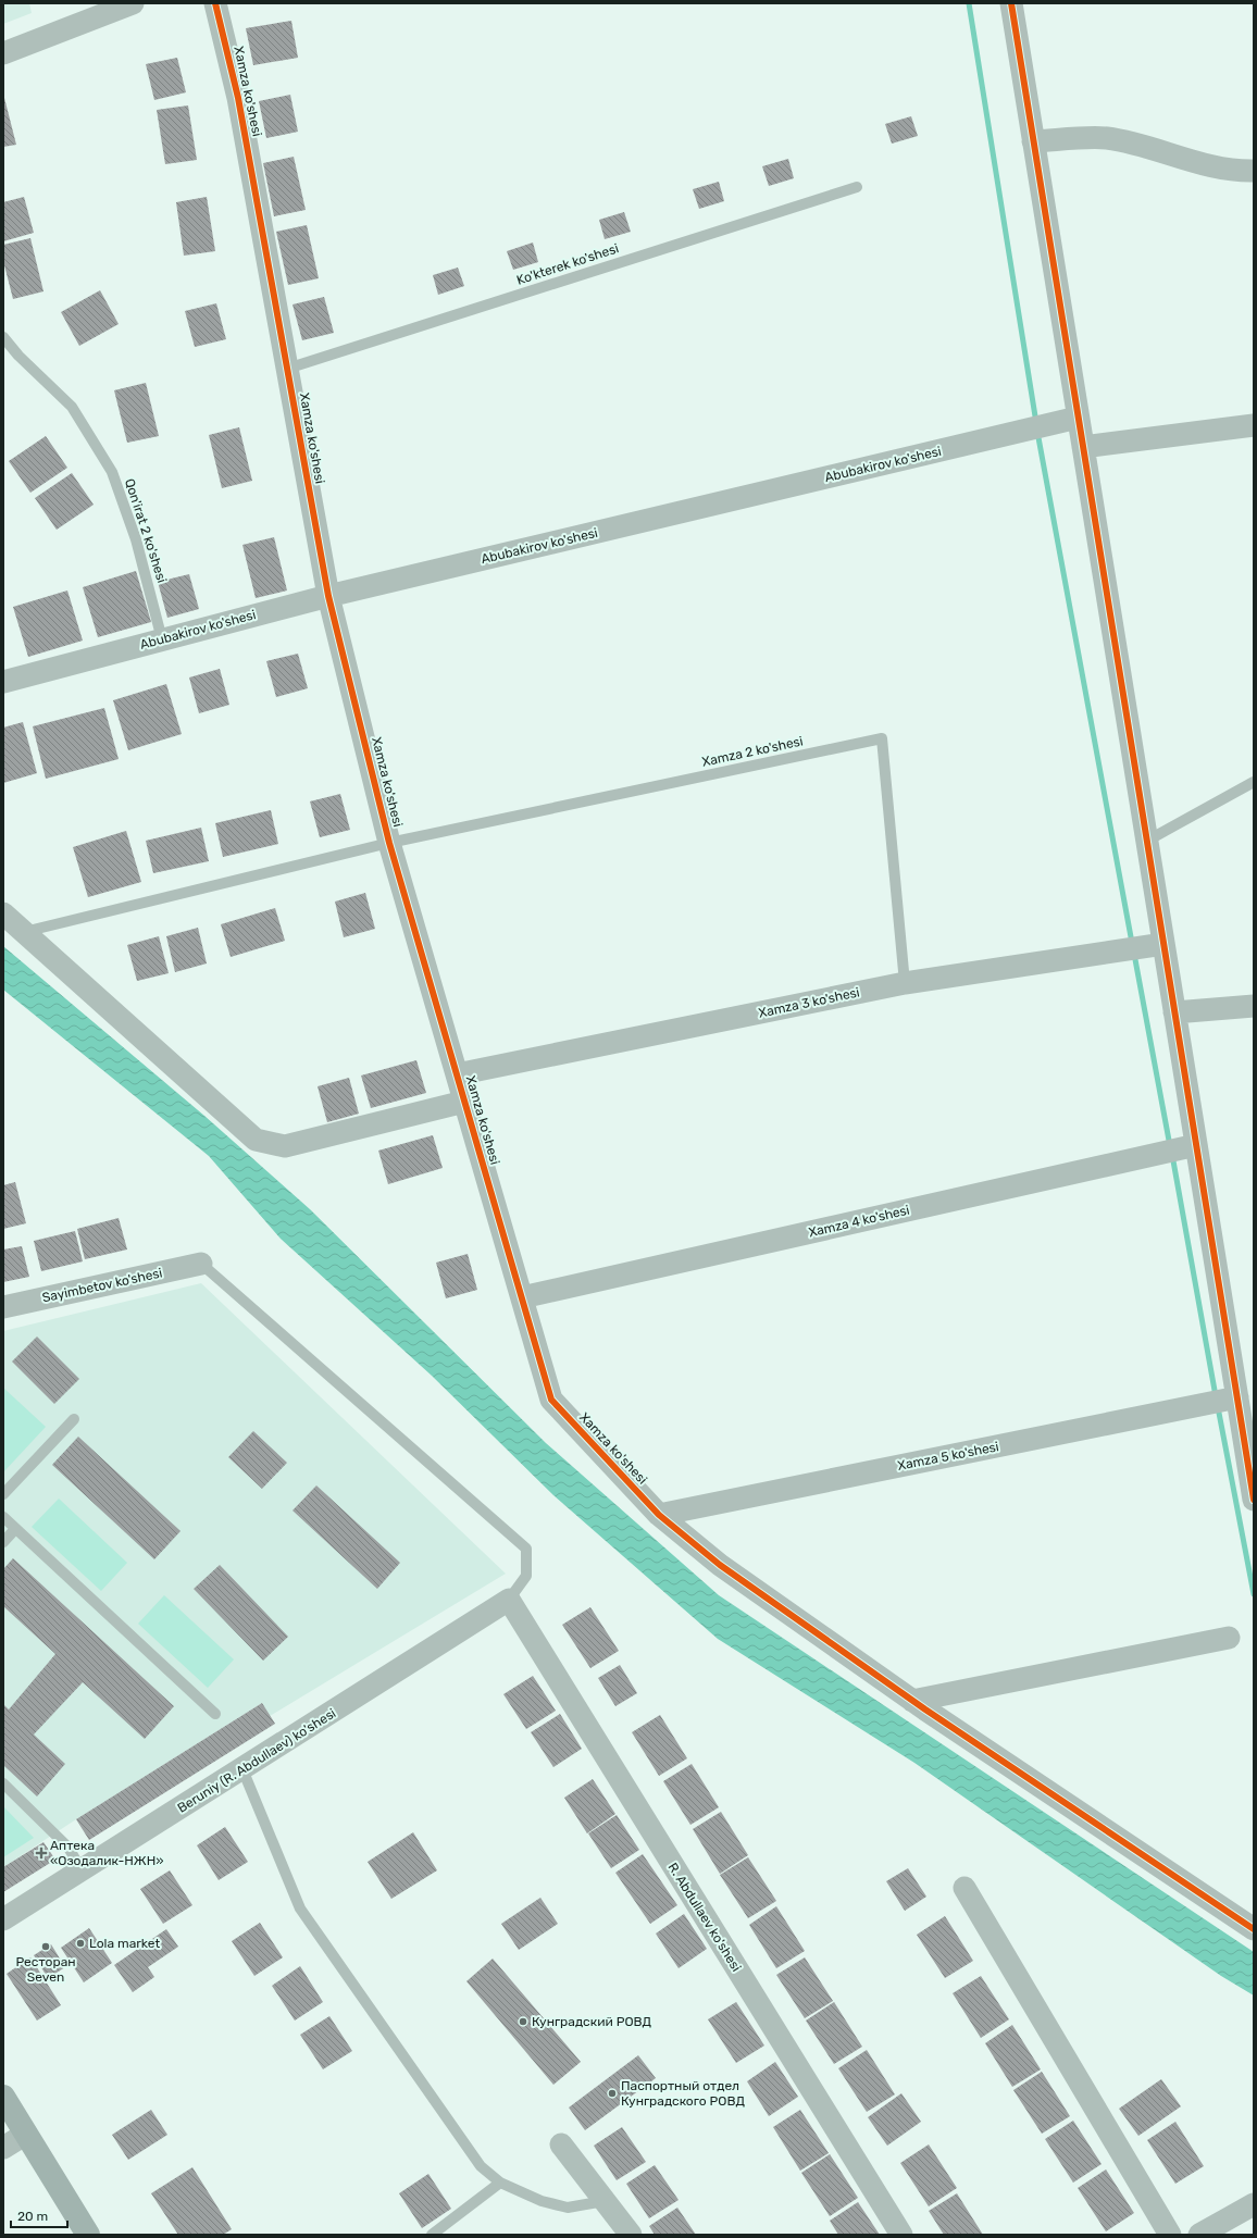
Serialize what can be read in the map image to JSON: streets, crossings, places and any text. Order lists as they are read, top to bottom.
{
  "streets": {
    "street": [
      "Xamza ko'shesi",
      "Abubakirov ko'shesi",
      "Xamza 3 ko'shesi",
      "Xamza 4 ko'shesi",
      "Sayimbetov ko'shesi",
      "Xamza 5 ko'shesi",
      "Beruniy (R. Abdullaev) ko'shesi",
      "R. Abdullaev ko'shesi"
    ],
    "lane": ["Ko'kterek ko'shesi", "Qon'irat 2 ko'shesi", "Xamza 2 ko'shesi"]
  },
  "crossings": [
    ["Xamza ko'shesi", "Ko'kterek ko'shesi"],
    ["Xamza ko'shesi", "Abubakirov ko'shesi"],
    ["Xamza ko'shesi", "Xamza 2 ko'shesi"],
    ["Xamza ko'shesi", "Xamza 3 ko'shesi"],
    ["Xamza ko'shesi", "Xamza 4 ko'shesi"],
    ["Xamza ko'shesi", "Xamza 5 ko'shesi"],
    ["Abubakirov ko'shesi", "Qon'irat 2 ko'shesi"],
    ["Xamza 2 ko'shesi", "Xamza 3 ko'shesi"],
    ["Beruniy (R. Abdullaev) ko'shesi", "R. Abdullaev ko'shesi"]
  ],
  "places": {
    "health": ["Аптека «Озодалик-НЖН»"],
    "other": [
      "Lola market",
      "Ресторан Seven",
      "Кунградский РОВД",
      "Паспортный отдел Кунградского РОВД"
    ]
  },
  "scale_bar": "20 m"
}
